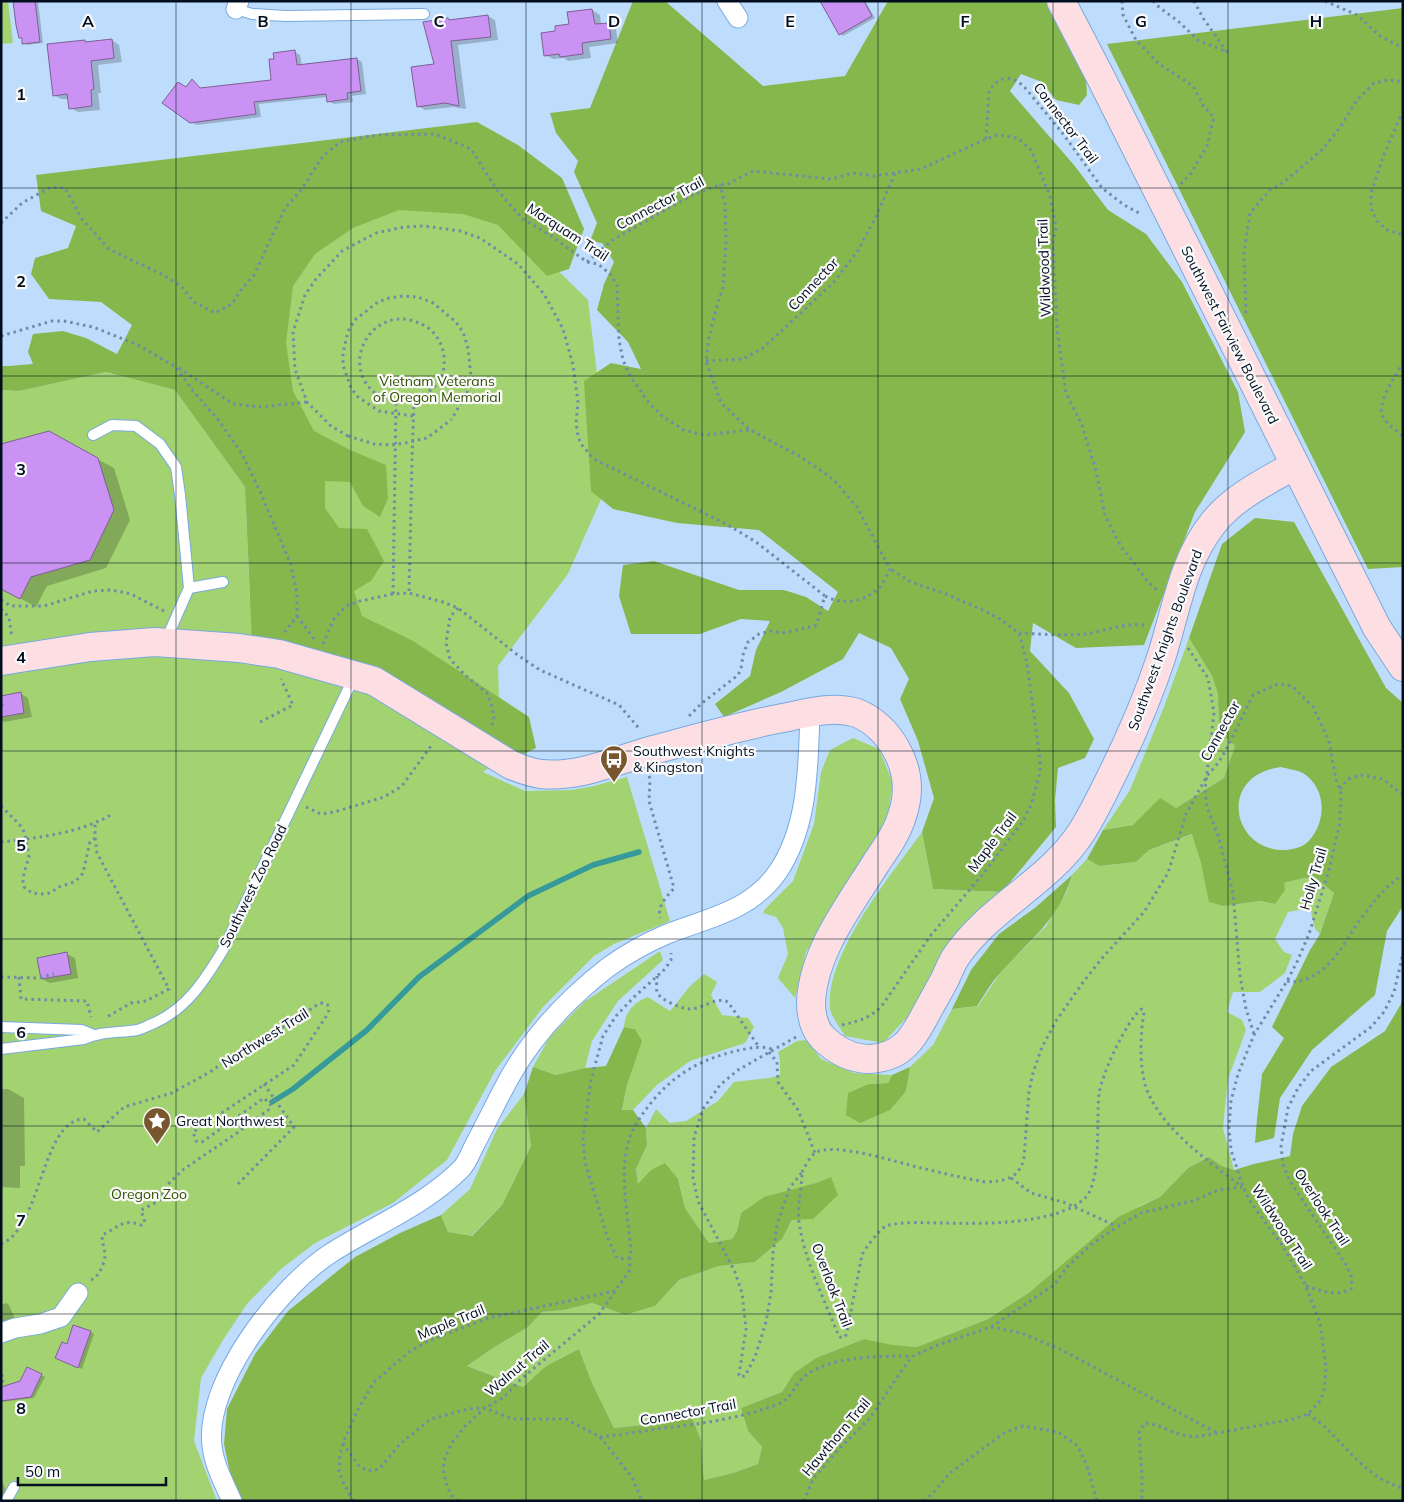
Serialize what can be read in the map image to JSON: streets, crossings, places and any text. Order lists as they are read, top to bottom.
{
  "streets": {
    "street": ["Southwest Fairview Boulevard", "Southwest Knights Boulevard"],
    "lane": ["Southwest Zoo Road"],
    "path": [
      "Connector Trail",
      "Marquam Trail",
      "Wildwood Trail",
      "Connector",
      "Maple Trail",
      "Holly Trail",
      "Northwest Trail",
      "Overlook Trail",
      "Walnut Trail",
      "Hawthorn Trail"
    ]
  },
  "crossings": [
    ["Connector Trail", "Marquam Trail"],
    ["Connector Trail", "Wildwood Trail"],
    ["Connector Trail", "Southwest Fairview Boulevard"],
    ["Connector Trail", "Hawthorn Trail"],
    ["Wildwood Trail", "Connector"],
    ["Wildwood Trail", "Holly Trail"],
    ["Wildwood Trail", "Overlook Trail"],
    ["Wildwood Trail", "Hawthorn Trail"],
    ["Connector", "Holly Trail"],
    ["Southwest Fairview Boulevard", "Southwest Knights Boulevard"],
    ["Southwest Knights Boulevard", "Southwest Zoo Road"],
    ["Maple Trail", "Walnut Trail"],
    ["Overlook Trail", "Hawthorn Trail"]
  ],
  "parks": ["Vietnam Veterans of Oregon Memorial", "Oregon Zoo"],
  "places": {
    "bus stop": ["Southwest Knights & Kingston"],
    "place": ["Great Northwest"]
  },
  "scale_bar": "50 m",
  "grid": {
    "columns": [
      "A",
      "B",
      "C",
      "D",
      "E",
      "F",
      "G",
      "H"
    ],
    "rows": [
      "1",
      "2",
      "3",
      "4",
      "5",
      "6",
      "7",
      "8"
    ]
  }
}
